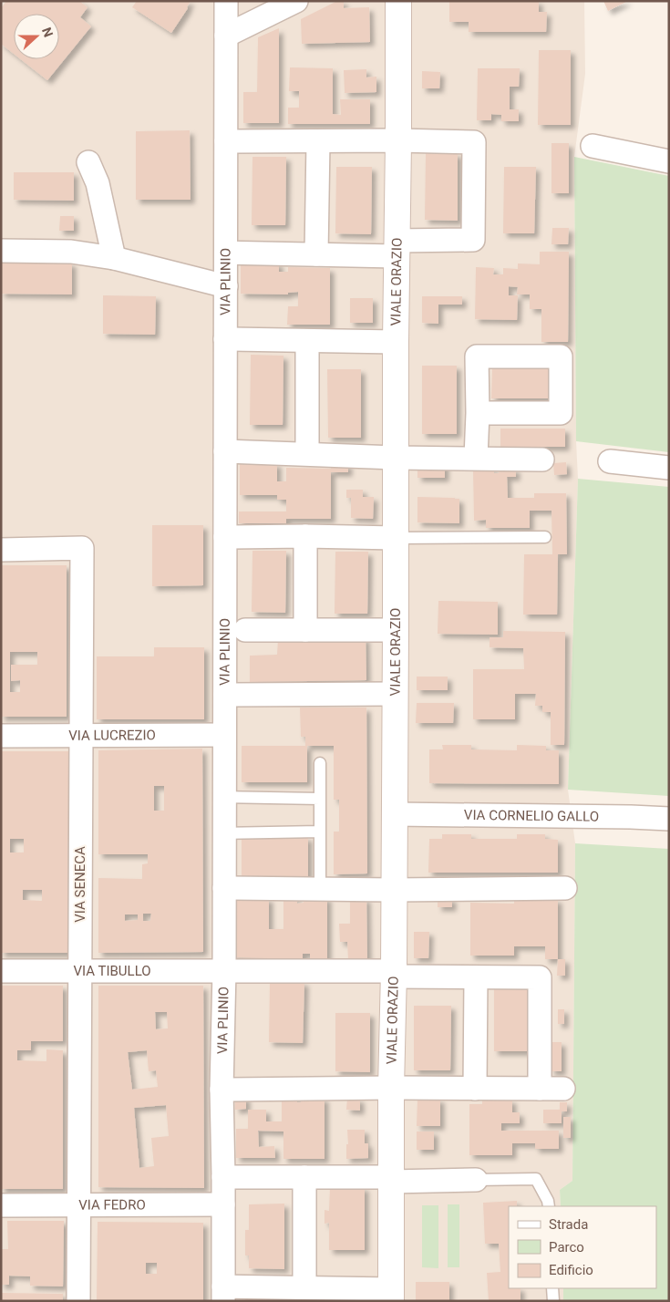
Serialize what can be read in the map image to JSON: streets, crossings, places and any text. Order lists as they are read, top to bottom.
{
  "streets": {
    "street": [
      "VIA PLINIO",
      "VIALE ORAZIO",
      "VIA LUCREZIO",
      "VIA CORNELIO GALLO",
      "VIA SENECA",
      "VIA TIBULLO",
      "VIA FEDRO"
    ]
  },
  "crossings": [
    ["VIA PLINIO", "VIA LUCREZIO"],
    ["VIA PLINIO", "VIA TIBULLO"],
    ["VIA PLINIO", "VIA FEDRO"],
    ["VIALE ORAZIO", "VIA CORNELIO GALLO"],
    ["VIALE ORAZIO", "VIA TIBULLO"],
    ["VIA LUCREZIO", "VIA SENECA"],
    ["VIA SENECA", "VIA TIBULLO"],
    ["VIA SENECA", "VIA FEDRO"]
  ],
  "legend": ["Strada", "Parco", "Edificio"],
  "north": "right"
}
